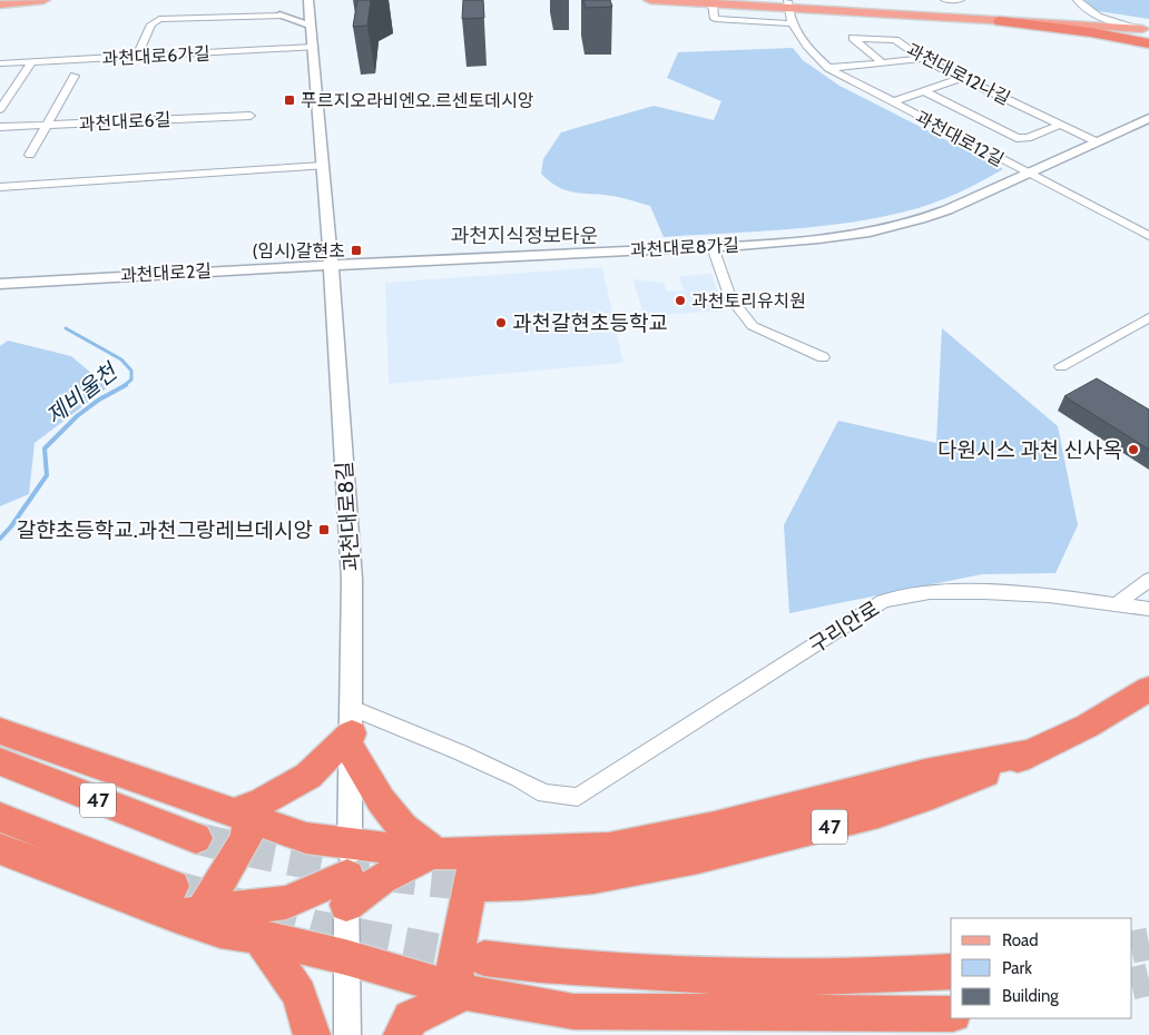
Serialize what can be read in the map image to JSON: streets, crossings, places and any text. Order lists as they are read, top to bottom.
{
  "streets": {
    "highway": ["47"],
    "street": [
      "과천대로6가길",
      "과천대로12나길",
      "과천대로6길",
      "과천대로12길",
      "과천대로8가길",
      "과천대로2길",
      "과천대로8길",
      "구리안로"
    ]
  },
  "crossings": [
    ["과천대로6가길", "과천대로8길"],
    ["과천대로12길", "과천대로8가길"],
    ["과천대로8가길", "과천대로2길"],
    ["과천대로8가길", "과천대로8길"],
    ["과천대로2길", "과천대로8길"],
    ["과천대로8길", "구리안로"]
  ],
  "districts": ["과천지식정보타운"],
  "water": ["제비울천"],
  "places": {
    "transit": ["푸르지오라비엔오.르센토데시앙", "(임시)갈현초", "갈햔초등학교.과천그랑레브데시앙"],
    "other": ["과천토리유치원", "과천갈현초등학교", "다원시스 과천 신사옥"]
  },
  "legend": ["Road", "Park", "Building"]
}
